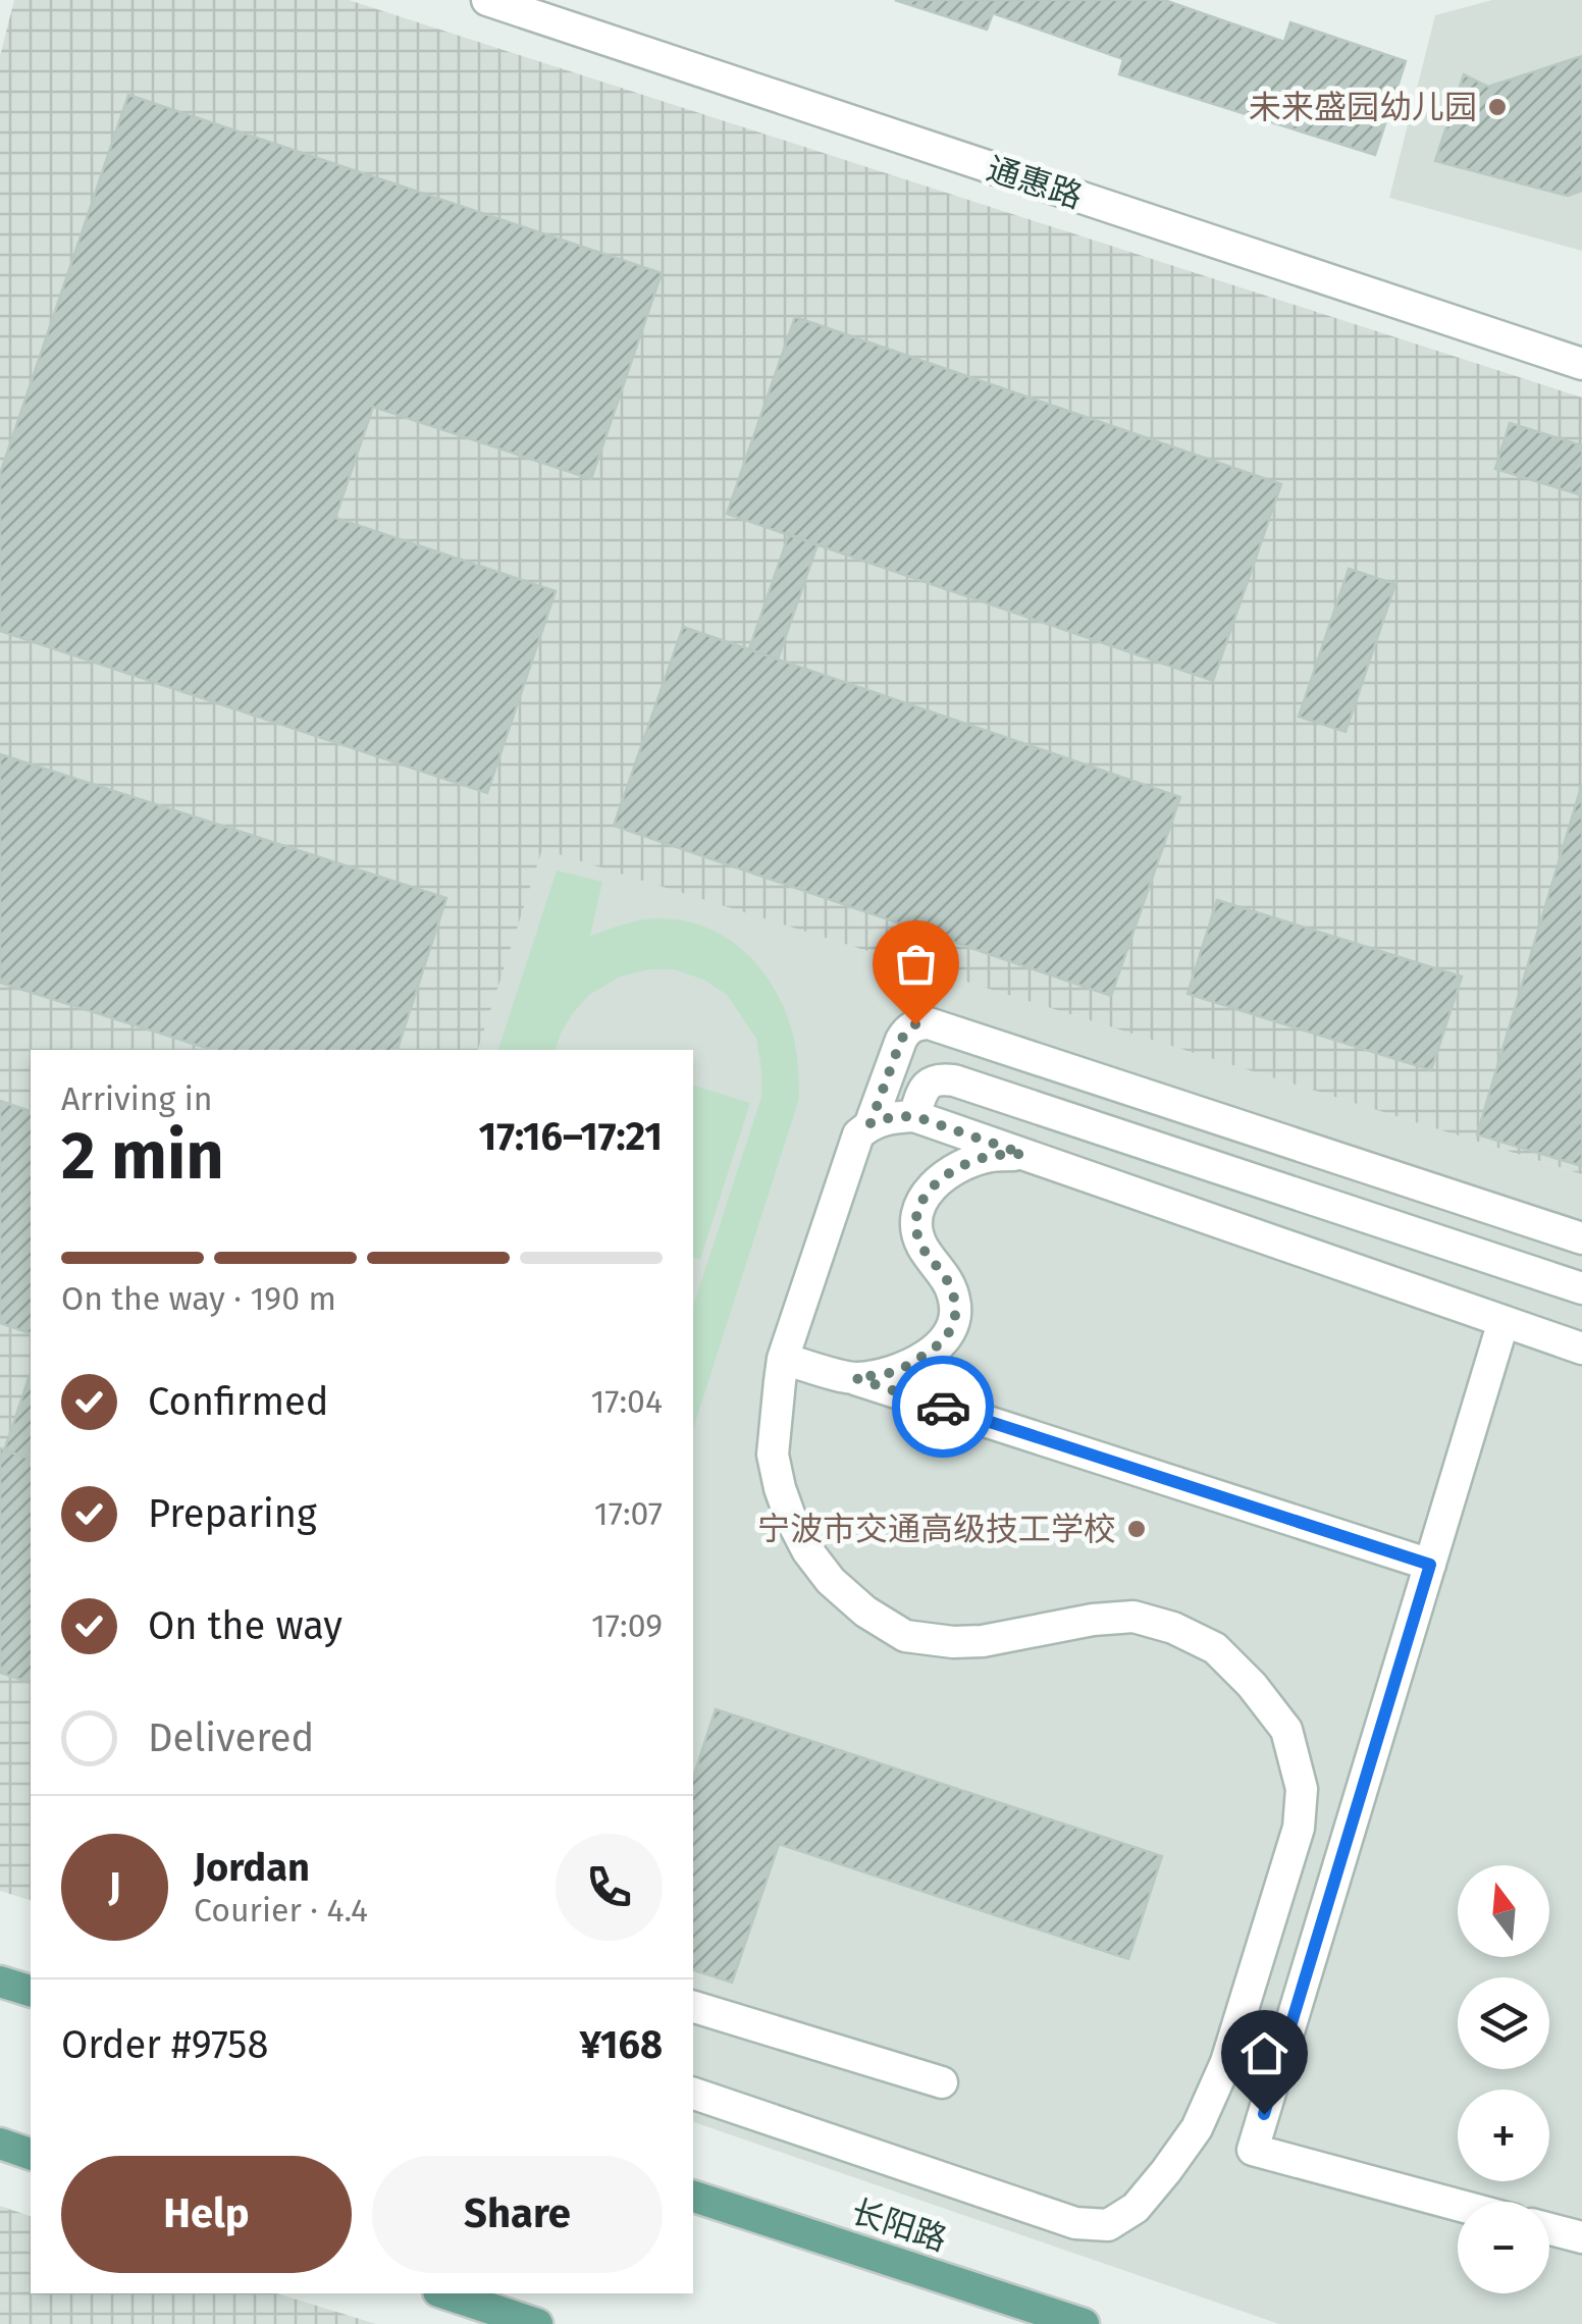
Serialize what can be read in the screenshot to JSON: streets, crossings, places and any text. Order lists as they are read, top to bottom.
{
  "streets": {
    "main road": ["长阳路"],
    "street": ["通惠路"]
  },
  "places": ["未来盛园幼儿园", "宁波市交通高级技工学校"],
  "north": "top",
  "page": {
    "heading": ["2 min", "Arriving in", "17:16–17:21"],
    "panel": [
      "Jordan",
      "Courier · 4.4",
      "Order #9758",
      "¥168"
    ],
    "bar": "On the way · 190 m",
    "list": [
      ["Confirmed", "17:04"],
      ["Preparing", "17:07"],
      ["On the way", "17:09"],
      "Delivered"
    ],
    "round": "J",
    "map_buttons": ["+", "−"],
    "buttons": ["Help", "Share"]
  }
}
